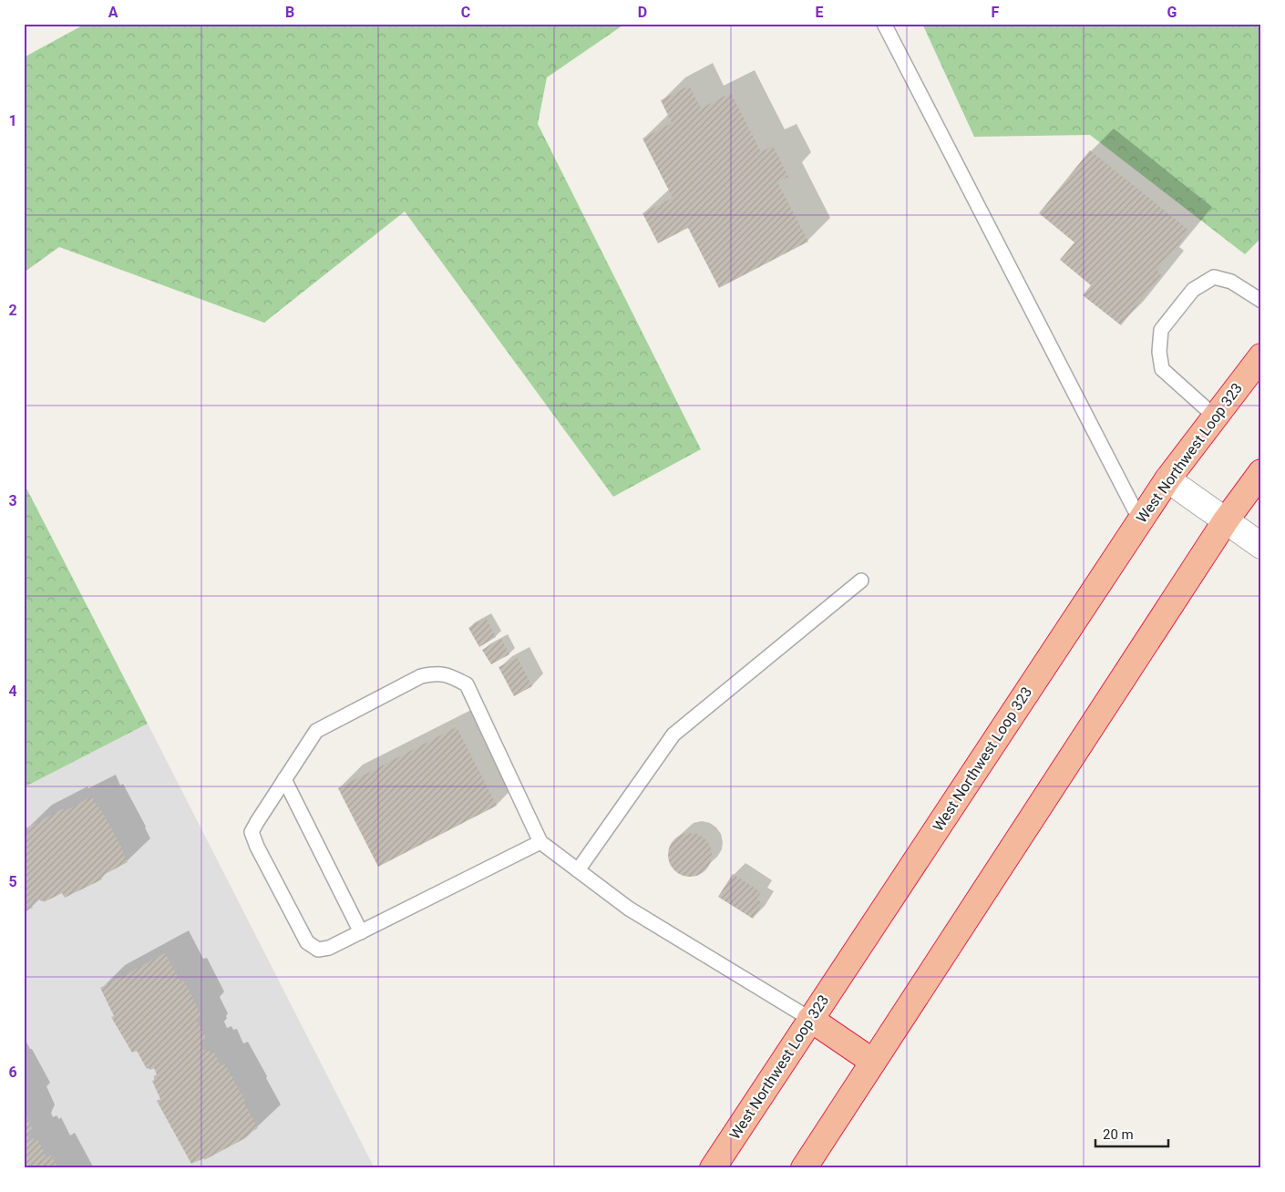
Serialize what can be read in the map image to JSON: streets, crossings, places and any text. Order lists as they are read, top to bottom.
{
  "streets": {
    "highway": ["West Northwest Loop 323"]
  },
  "scale_bar": "20 m",
  "grid": {
    "columns": [
      "A",
      "B",
      "C",
      "D",
      "E",
      "F",
      "G"
    ],
    "rows": [
      "1",
      "2",
      "3",
      "4",
      "5",
      "6"
    ]
  }
}
